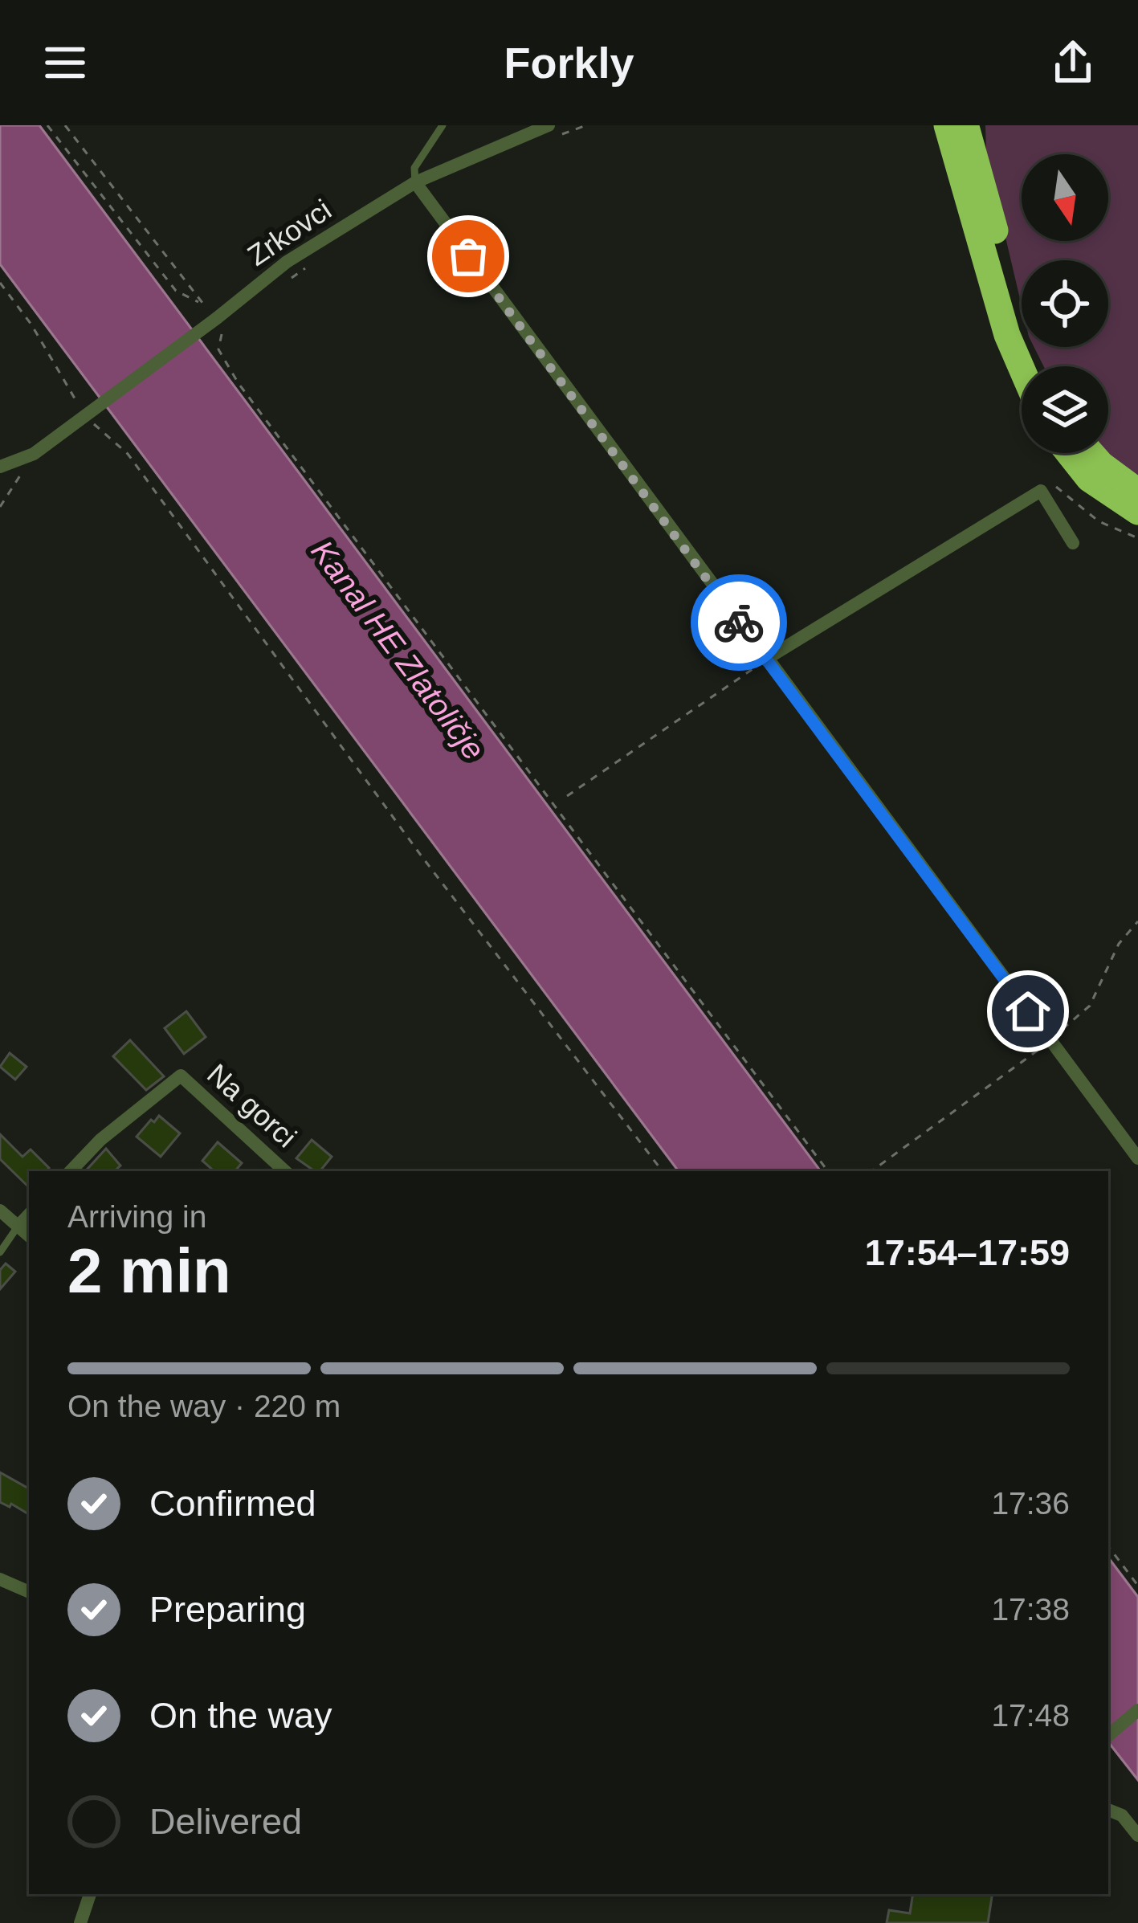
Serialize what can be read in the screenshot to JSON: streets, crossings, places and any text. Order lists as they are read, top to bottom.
{
  "streets": {
    "street": ["Zrkovci", "Na gorci"]
  },
  "water": ["Kanal HE Zlatoličje"],
  "north": "bottom",
  "page": {
    "header": "Forkly",
    "heading": ["2 min", "Arriving in", "17:54–17:59"],
    "bar": "On the way · 220 m",
    "list": [
      ["Confirmed", "17:36"],
      ["Preparing", "17:38"],
      ["On the way", "17:48"],
      "Delivered"
    ]
  }
}
